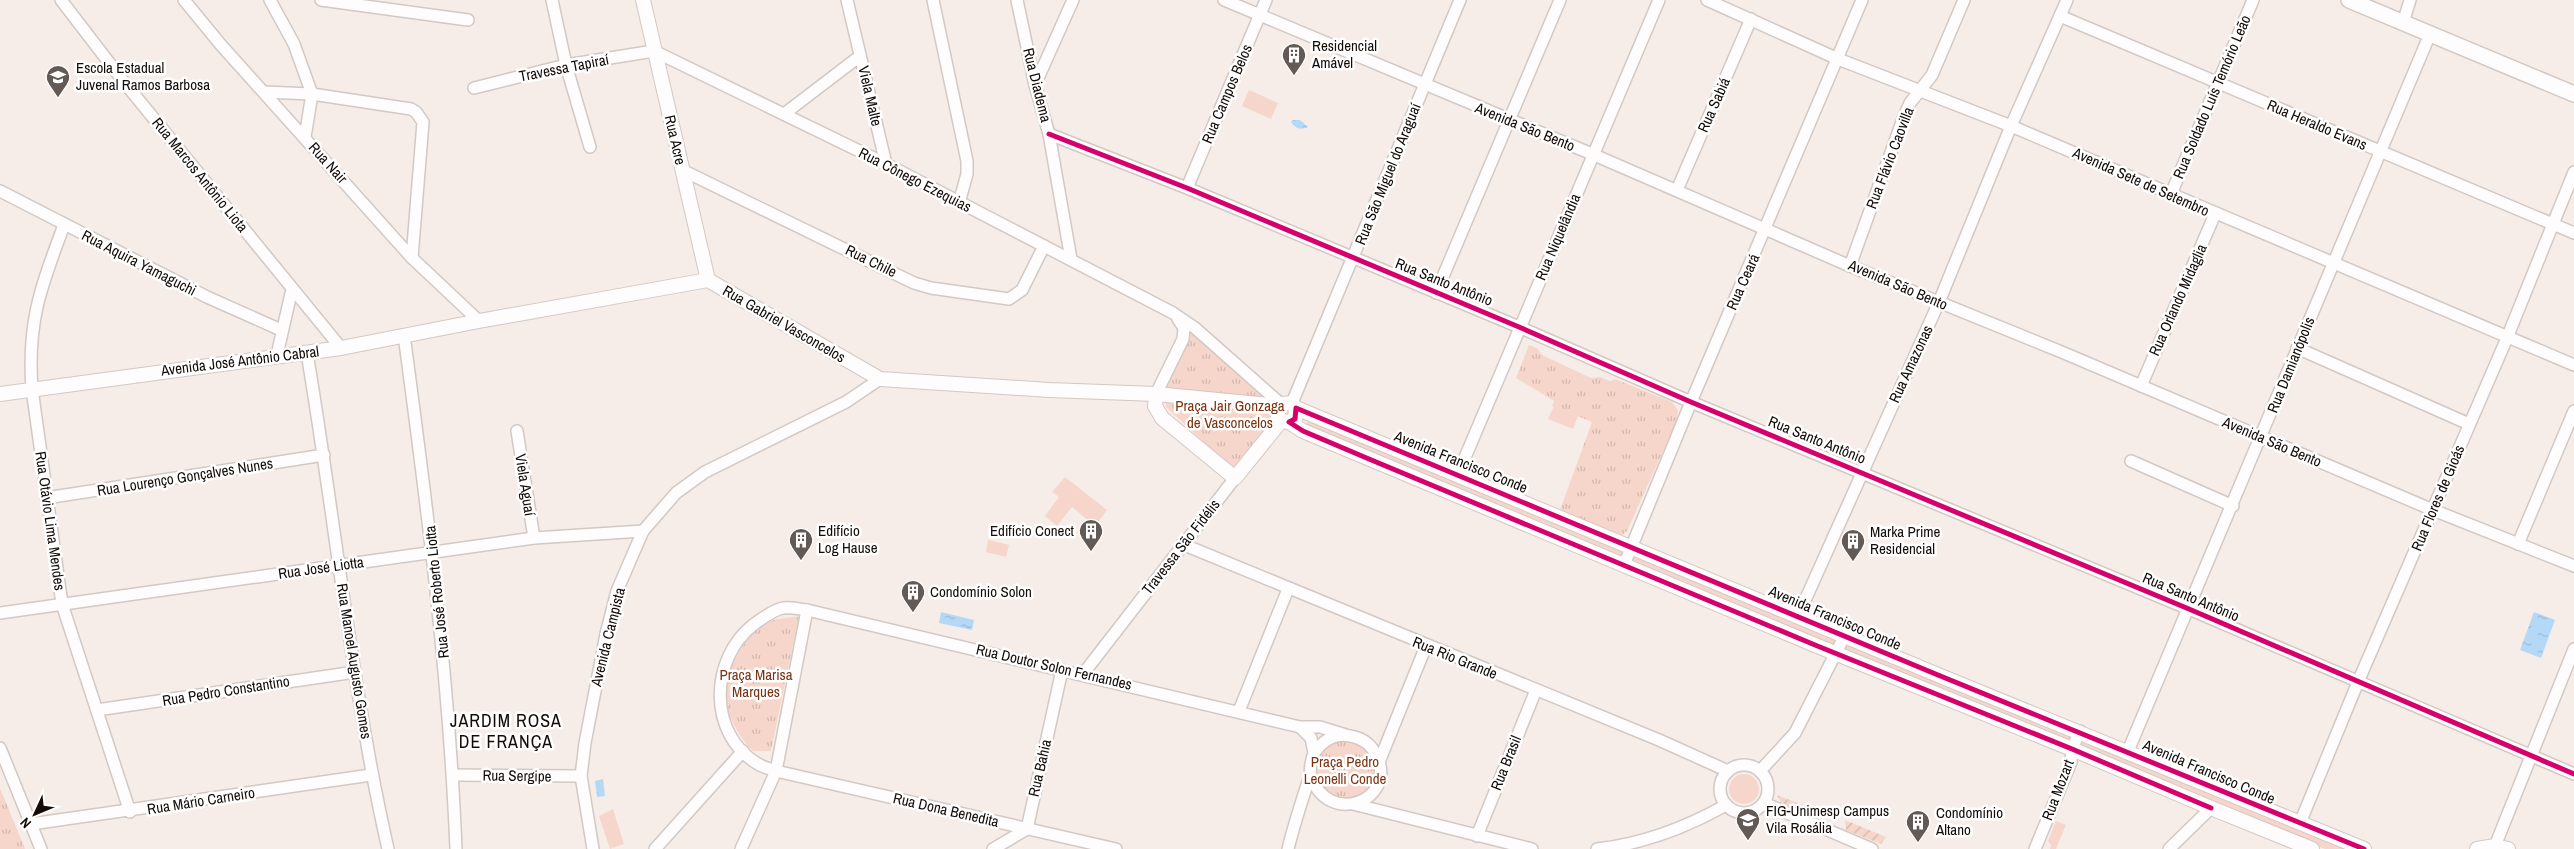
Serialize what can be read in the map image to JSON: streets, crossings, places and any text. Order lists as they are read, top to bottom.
{
  "streets": {
    "street": [
      "Travessa Tapiraí",
      "Rua Diadema",
      "Rua Campos Belos",
      "Viela Malte",
      "Rua Soldado Luís Temório Leão",
      "Rua Sabiá",
      "Rua Heraldo Evans",
      "Avenida São Bento",
      "Rua Acre",
      "Rua Flávio Caovilla",
      "Rua Nair",
      "Rua São Miguel do Araguaí",
      "Rua Marcos Antônio Liota",
      "Rua Cônego Ezequias",
      "Avenida Sete de Setembro",
      "Rua Niquelândia",
      "Rua Chile",
      "Rua Aquira Yamaguchi",
      "Rua Santo Antônio",
      "Rua Ceará",
      "Rua Orlando Midaglia",
      "Rua Gabriel Vasconcelos",
      "Avenida José Antônio Cabral",
      "Rua Amazonas",
      "Rua Damianópolis",
      "Avenida Francisco Conde",
      "Rua Lourenço Gonçalves Nunes",
      "Viela Aguaí",
      "Rua Flores de Gioás",
      "Rua Otávio Lima Mendes",
      "Travessa São Fidélis",
      "Rua José Liotta",
      "Rua José Roberto Liotta",
      "Avenida Campista",
      "Rua Rio Grande",
      "Rua Manoel Augusto Gomes",
      "Rua Doutor Solon Fernandes",
      "Rua Pedro Constantino",
      "Rua Brasil",
      "Rua Bahia",
      "Rua Sergipe",
      "Rua Mozart",
      "Rua Mário Carneiro",
      "Rua Dona Benedita"
    ]
  },
  "crossings": [
    ["Travessa Tapiraí", "Rua Acre"],
    ["Travessa Tapiraí", "Rua Cônego Ezequias"],
    ["Rua Diadema", "Rua Cônego Ezequias"],
    ["Rua Diadema", "Rua Santo Antônio"],
    ["Rua Campos Belos", "Avenida São Bento"],
    ["Rua Campos Belos", "Rua Santo Antônio"],
    ["Viela Malte", "Rua Cônego Ezequias"],
    ["Rua Soldado Luís Temório Leão", "Rua Heraldo Evans"],
    ["Rua Soldado Luís Temório Leão", "Avenida Sete de Setembro"],
    ["Rua Sabiá", "Avenida São Bento"],
    ["Rua Sabiá", "Avenida Sete de Setembro"],
    ["Rua Heraldo Evans", "Rua Amazonas"],
    ["Rua Heraldo Evans", "Rua Damianópolis"],
    ["Rua Heraldo Evans", "Rua Flores de Gioás"],
    ["Avenida São Bento", "Rua Flávio Caovilla"],
    ["Avenida São Bento", "Rua São Miguel do Araguaí"],
    ["Avenida São Bento", "Rua Niquelândia"],
    ["Avenida São Bento", "Rua Ceará"],
    ["Avenida São Bento", "Rua Orlando Midaglia"],
    ["Avenida São Bento", "Rua Amazonas"],
    ["Avenida São Bento", "Rua Damianópolis"],
    ["Avenida São Bento", "Rua Flores de Gioás"],
    ["Rua Acre", "Rua Cônego Ezequias"],
    ["Rua Acre", "Rua Chile"],
    ["Rua Acre", "Rua Gabriel Vasconcelos"],
    ["Rua Flávio Caovilla", "Avenida Sete de Setembro"],
    ["Rua Nair", "Rua Gabriel Vasconcelos"],
    ["Rua Nair", "Avenida José Antônio Cabral"],
    ["Rua São Miguel do Araguaí", "Rua Cônego Ezequias"],
    ["Rua São Miguel do Araguaí", "Rua Santo Antônio"],
    ["Rua São Miguel do Araguaí", "Rua Gabriel Vasconcelos"],
    ["Rua São Miguel do Araguaí", "Avenida Francisco Conde"],
    ["Rua São Miguel do Araguaí", "Travessa São Fidélis"],
    ["Rua Marcos Antônio Liota", "Avenida José Antônio Cabral"],
    ["Rua Cônego Ezequias", "Rua Chile"],
    ["Rua Cônego Ezequias", "Rua Gabriel Vasconcelos"],
    ["Rua Cônego Ezequias", "Avenida Francisco Conde"],
    ["Rua Cônego Ezequias", "Travessa São Fidélis"],
    ["Avenida Sete de Setembro", "Rua Ceará"],
    ["Avenida Sete de Setembro", "Rua Orlando Midaglia"],
    ["Avenida Sete de Setembro", "Rua Amazonas"],
    ["Avenida Sete de Setembro", "Rua Damianópolis"],
    ["Avenida Sete de Setembro", "Rua Flores de Gioás"],
    ["Rua Niquelândia", "Rua Santo Antônio"],
    ["Rua Niquelândia", "Avenida Francisco Conde"],
    ["Rua Aquira Yamaguchi", "Rua Otávio Lima Mendes"],
    ["Rua Santo Antônio", "Rua Ceará"],
    ["Rua Santo Antônio", "Rua Amazonas"],
    ["Rua Santo Antônio", "Rua Damianópolis"],
    ["Rua Santo Antônio", "Rua Flores de Gioás"],
    ["Rua Ceará", "Avenida Francisco Conde"],
    ["Rua Gabriel Vasconcelos", "Avenida José Antônio Cabral"],
    ["Rua Gabriel Vasconcelos", "Avenida Francisco Conde"],
    ["Rua Gabriel Vasconcelos", "Travessa São Fidélis"],
    ["Rua Gabriel Vasconcelos", "Avenida Campista"],
    ["Avenida José Antônio Cabral", "Rua Otávio Lima Mendes"],
    ["Avenida José Antônio Cabral", "Rua José Roberto Liotta"],
    ["Avenida José Antônio Cabral", "Rua Manoel Augusto Gomes"],
    ["Rua Amazonas", "Avenida Francisco Conde"],
    ["Rua Damianópolis", "Avenida Francisco Conde"],
    ["Avenida Francisco Conde", "Rua Flores de Gioás"],
    ["Avenida Francisco Conde", "Travessa São Fidélis"],
    ["Avenida Francisco Conde", "Rua Mozart"],
    ["Rua Lourenço Gonçalves Nunes", "Rua Otávio Lima Mendes"],
    ["Rua Lourenço Gonçalves Nunes", "Rua Manoel Augusto Gomes"],
    ["Viela Aguaí", "Rua José Liotta"],
    ["Rua Otávio Lima Mendes", "Rua José Liotta"],
    ["Rua Otávio Lima Mendes", "Rua Pedro Constantino"],
    ["Rua Otávio Lima Mendes", "Rua Mário Carneiro"],
    ["Travessa São Fidélis", "Rua Rio Grande"],
    ["Travessa São Fidélis", "Rua Doutor Solon Fernandes"],
    ["Rua José Liotta", "Rua José Roberto Liotta"],
    ["Rua José Liotta", "Avenida Campista"],
    ["Rua José Liotta", "Rua Manoel Augusto Gomes"],
    ["Rua José Roberto Liotta", "Rua Sergipe"],
    ["Avenida Campista", "Rua Sergipe"],
    ["Rua Rio Grande", "Rua Brasil"],
    ["Rua Manoel Augusto Gomes", "Rua Pedro Constantino"],
    ["Rua Manoel Augusto Gomes", "Rua Mário Carneiro"],
    ["Rua Doutor Solon Fernandes", "Rua Bahia"],
    ["Rua Bahia", "Rua Dona Benedita"]
  ],
  "districts": ["JARDIM ROSA DE FRANÇA"],
  "parks": ["Praça Jair Gonzaga de Vasconcelos", "Praça Marisa Marques", "Praça Pedro Leonelli Conde"],
  "places": {
    "building": [
      "Residencial Amável",
      "Edifício Conect",
      "Edifício Log Hause",
      "Marka Prime Residencial",
      "Condomínio Solon",
      "Condomínio Altano"
    ],
    "school or university": ["Escola Estadual Juvenal Ramos Barbosa", "FIG-Unimesp Campus Vila Rosália"]
  },
  "north": "bottom left"
}
